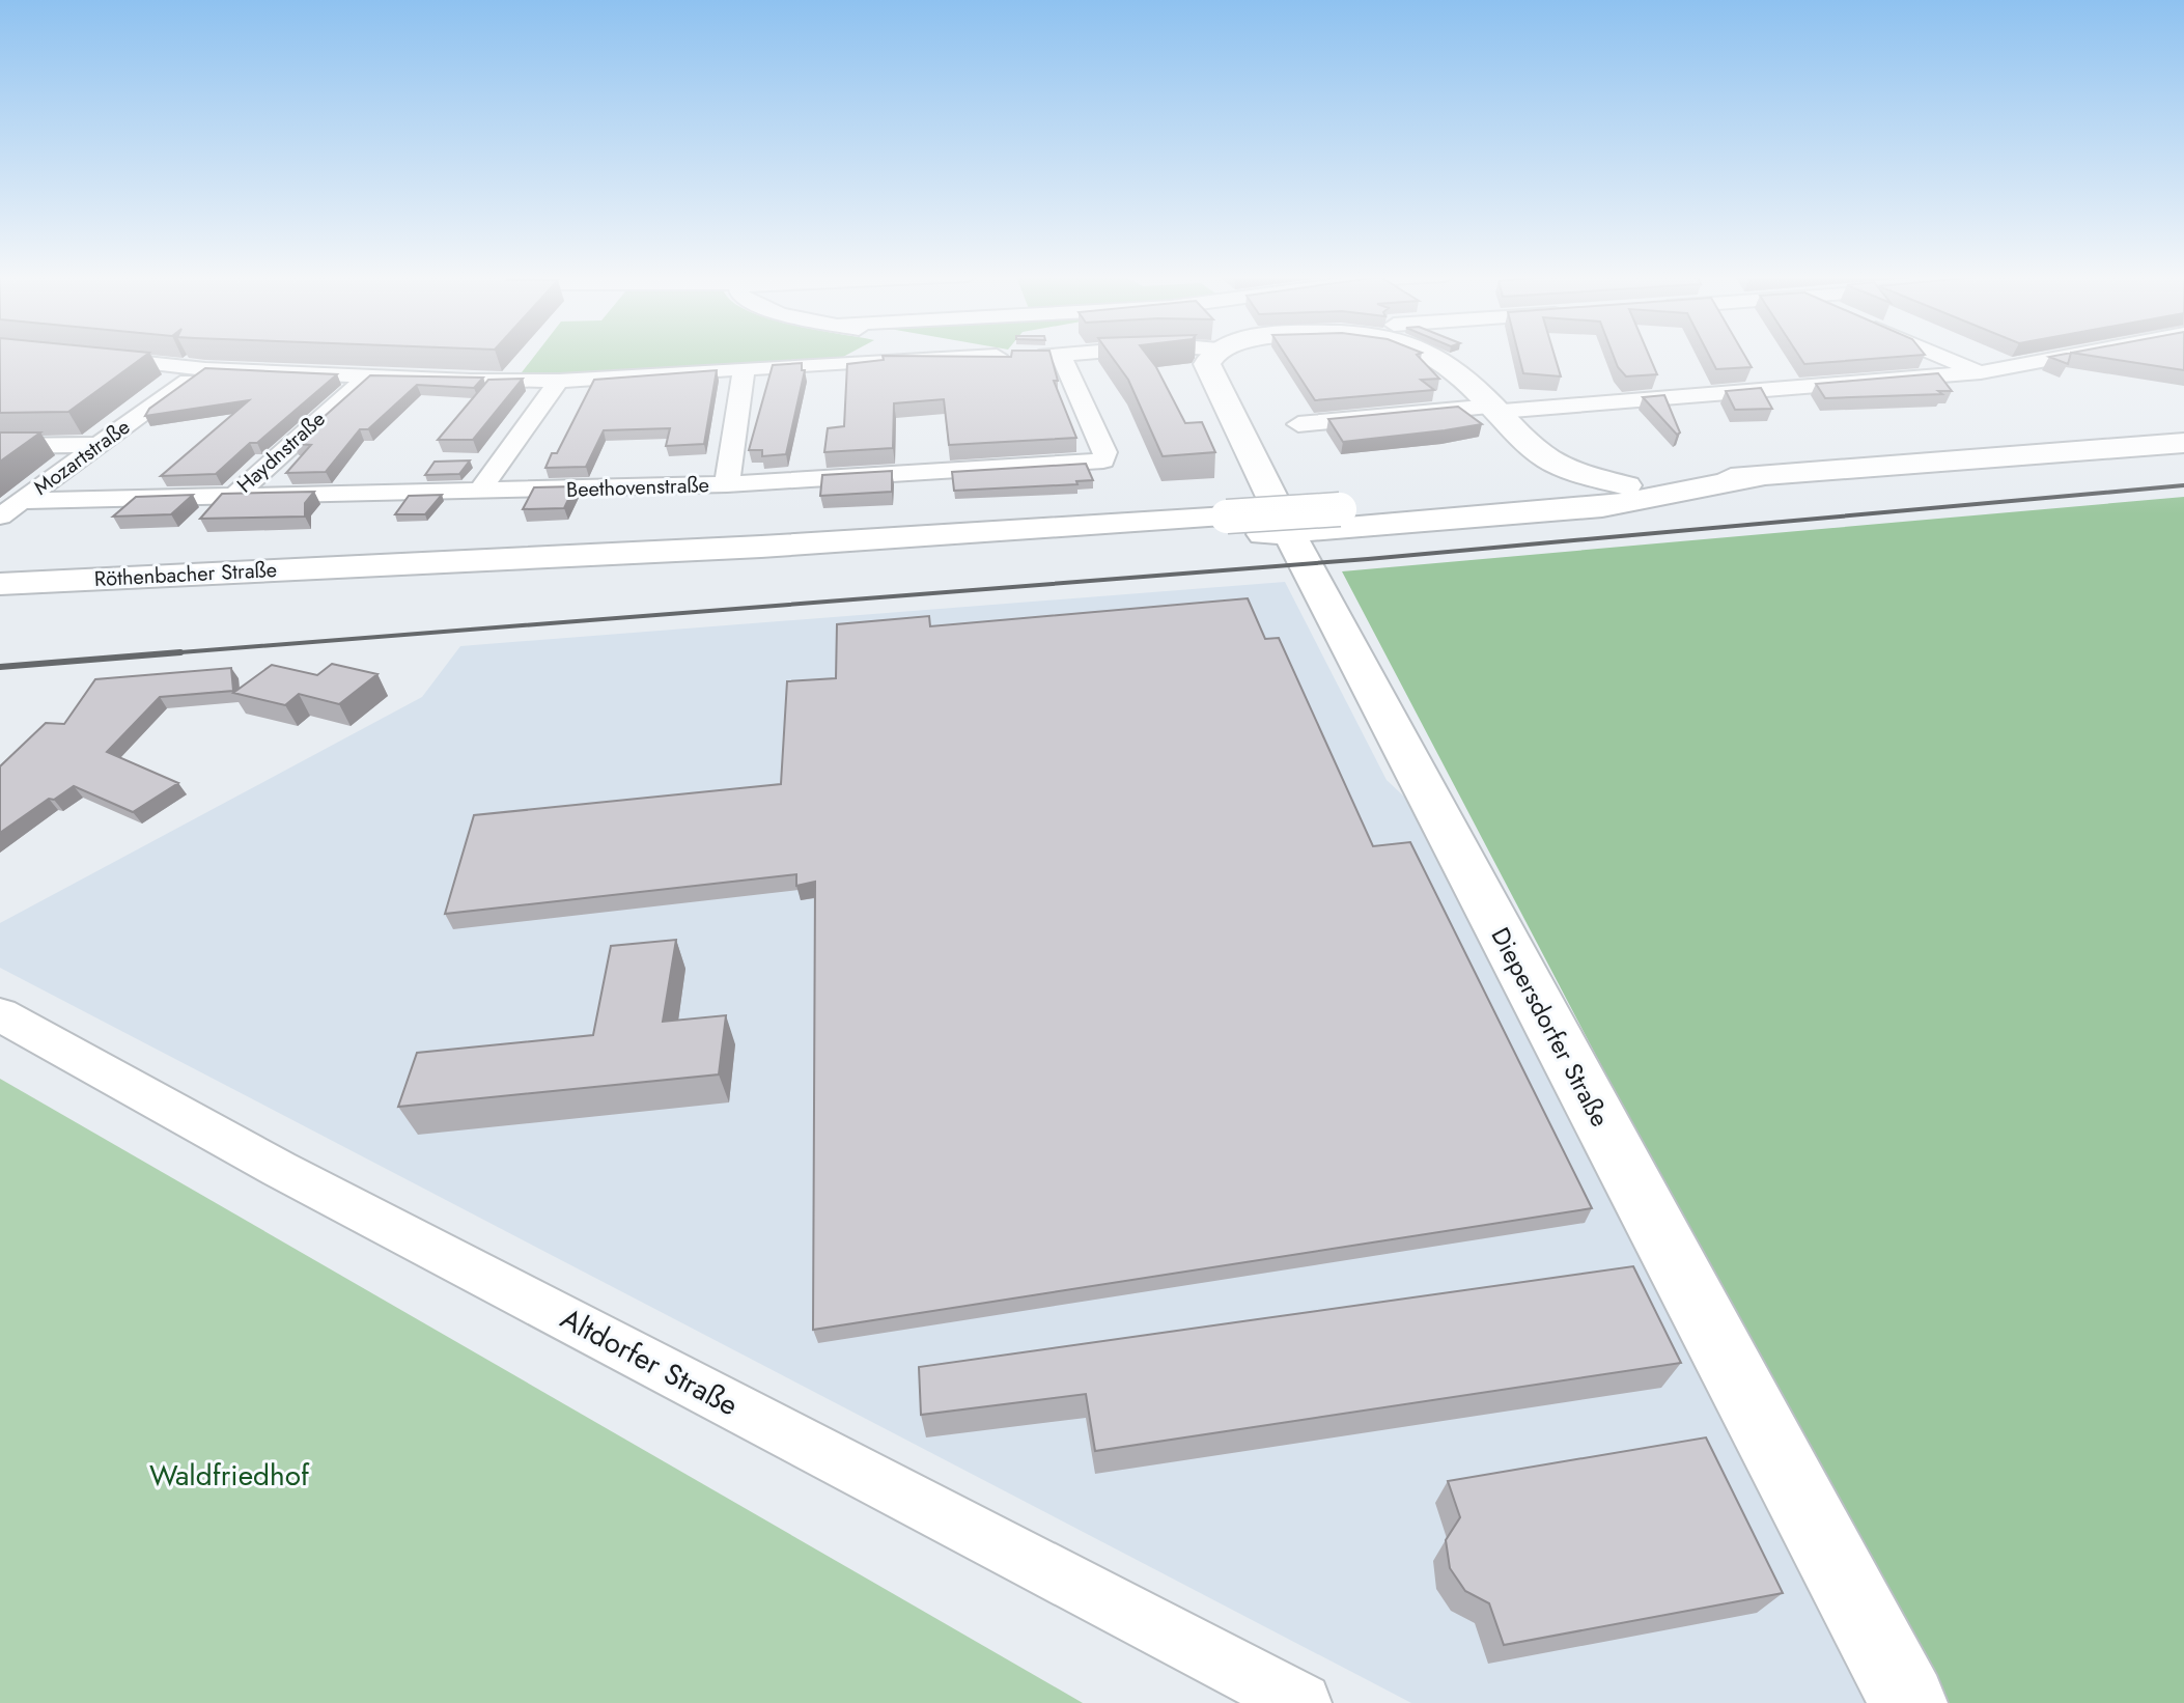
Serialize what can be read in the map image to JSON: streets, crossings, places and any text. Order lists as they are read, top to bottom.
{
  "streets": {
    "main road": ["Röthenbacher Straße", "Diepersdorfer Straße"],
    "street": [
      "Haydnstraße",
      "Mozartstraße",
      "Beethovenstraße",
      "Altdorfer Straße"
    ]
  },
  "crossings": [
    ["Haydnstraße", "Beethovenstraße"],
    ["Mozartstraße", "Beethovenstraße"]
  ],
  "parks": ["Waldfriedhof"]
}
